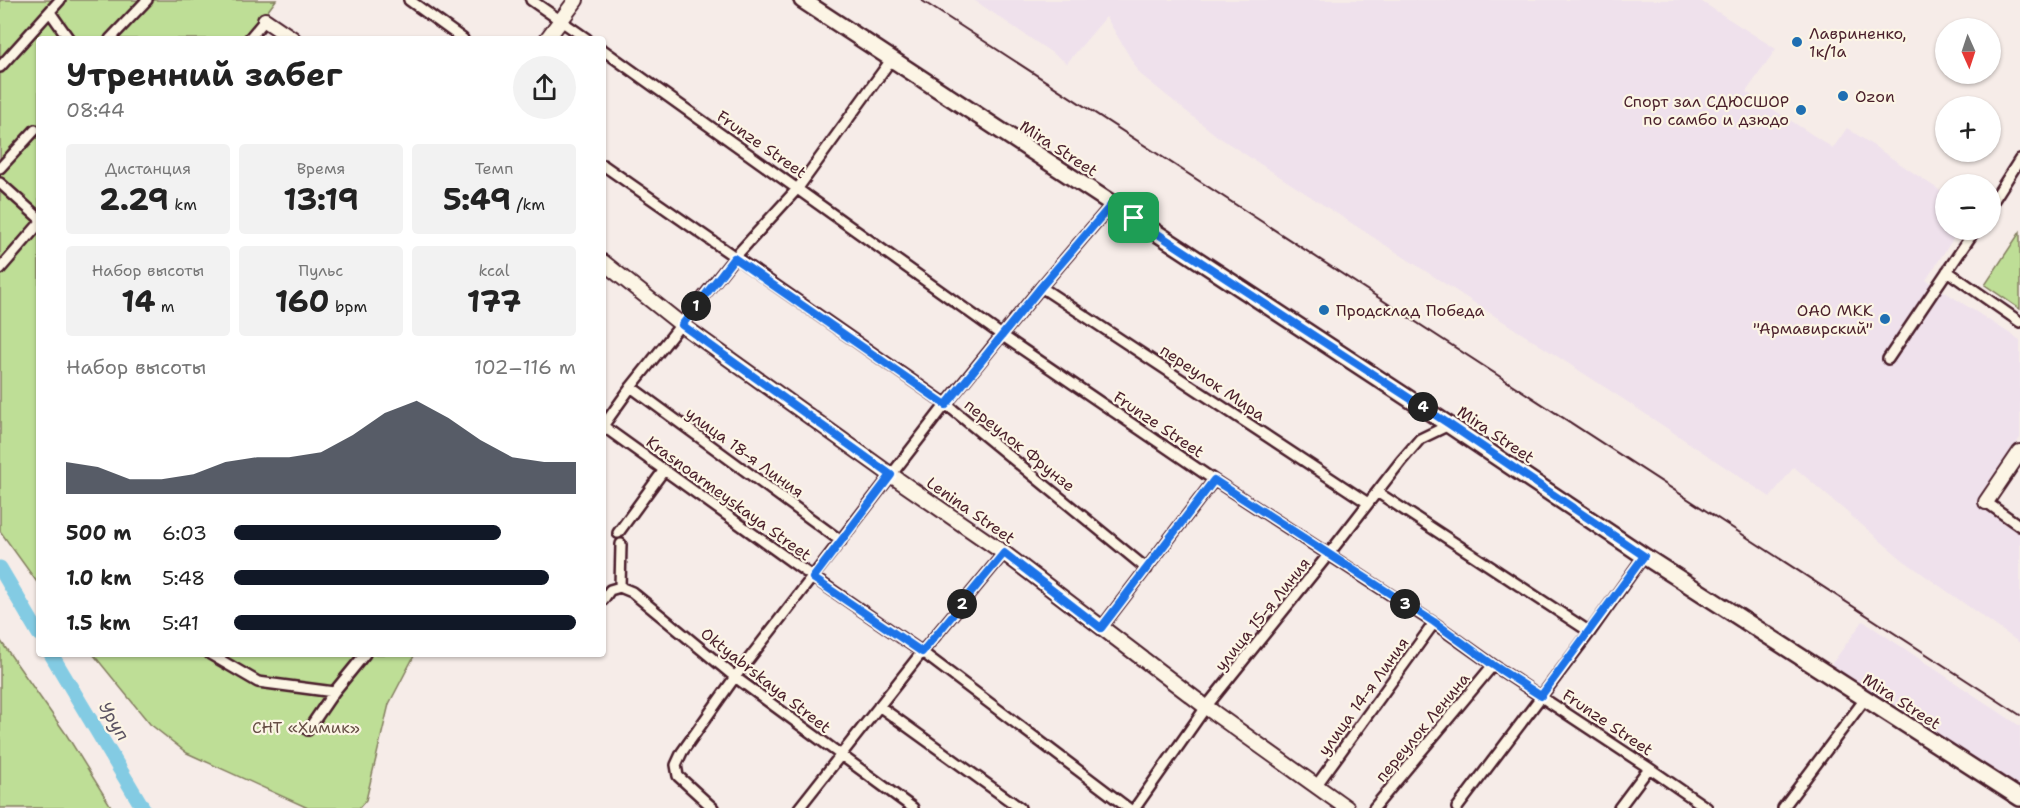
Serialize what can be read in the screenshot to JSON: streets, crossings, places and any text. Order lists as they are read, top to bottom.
{
  "streets": {
    "main road": ["Mira Street", "Lenina Street"],
    "street": [
      "Frunze Street",
      "переулок Мира",
      "переулок Фрунзе",
      "улица 18-я Линия",
      "Krasnoarmeyskaya Street",
      "улица 15-я Линия",
      "Oktyabrskaya Street",
      "улица 14-я Линия",
      "переулок Ленина"
    ]
  },
  "crossings": [
    ["Frunze Street", "улица 15-я Линия"],
    ["Frunze Street", "улица 14-я Линия"],
    ["Frunze Street", "переулок Ленина"],
    ["Mira Street", "улица 15-я Линия"],
    ["переулок Мира", "улица 15-я Линия"],
    ["Lenina Street", "улица 15-я Линия"],
    ["Lenina Street", "улица 14-я Линия"]
  ],
  "water": ["Уруп"],
  "parks": ["СНТ «Химик»"],
  "places": [
    "Лавриненко, 1к/1а",
    "Ozon",
    "Спорт зал СДЮСШОР по самбо и дзюдо",
    "Продсклад Победа",
    "ОАО МКК \"Армавирский\""
  ],
  "north": "bottom",
  "page": {
    "map_buttons": ["+", "−"],
    "heading": ["Утренний забег", "08:44"],
    "stats": [
      ["Дистанция", "2.29 km"],
      ["Время", "13:19"],
      ["Темп", "5:49 /km"],
      ["Набор высоты", "14 m"],
      ["Пульс", "160 bpm"],
      ["kcal", "177"]
    ],
    "pins": [
      "1",
      "4",
      "2",
      "3"
    ],
    "chart": ["Набор высоты", "102–116 m"],
    "list": [
      {
        "name": "500 m",
        "note": "6:03"
      },
      {
        "name": "1.0 km",
        "note": "5:48"
      },
      {
        "name": "1.5 km",
        "note": "5:41"
      }
    ]
  }
}
